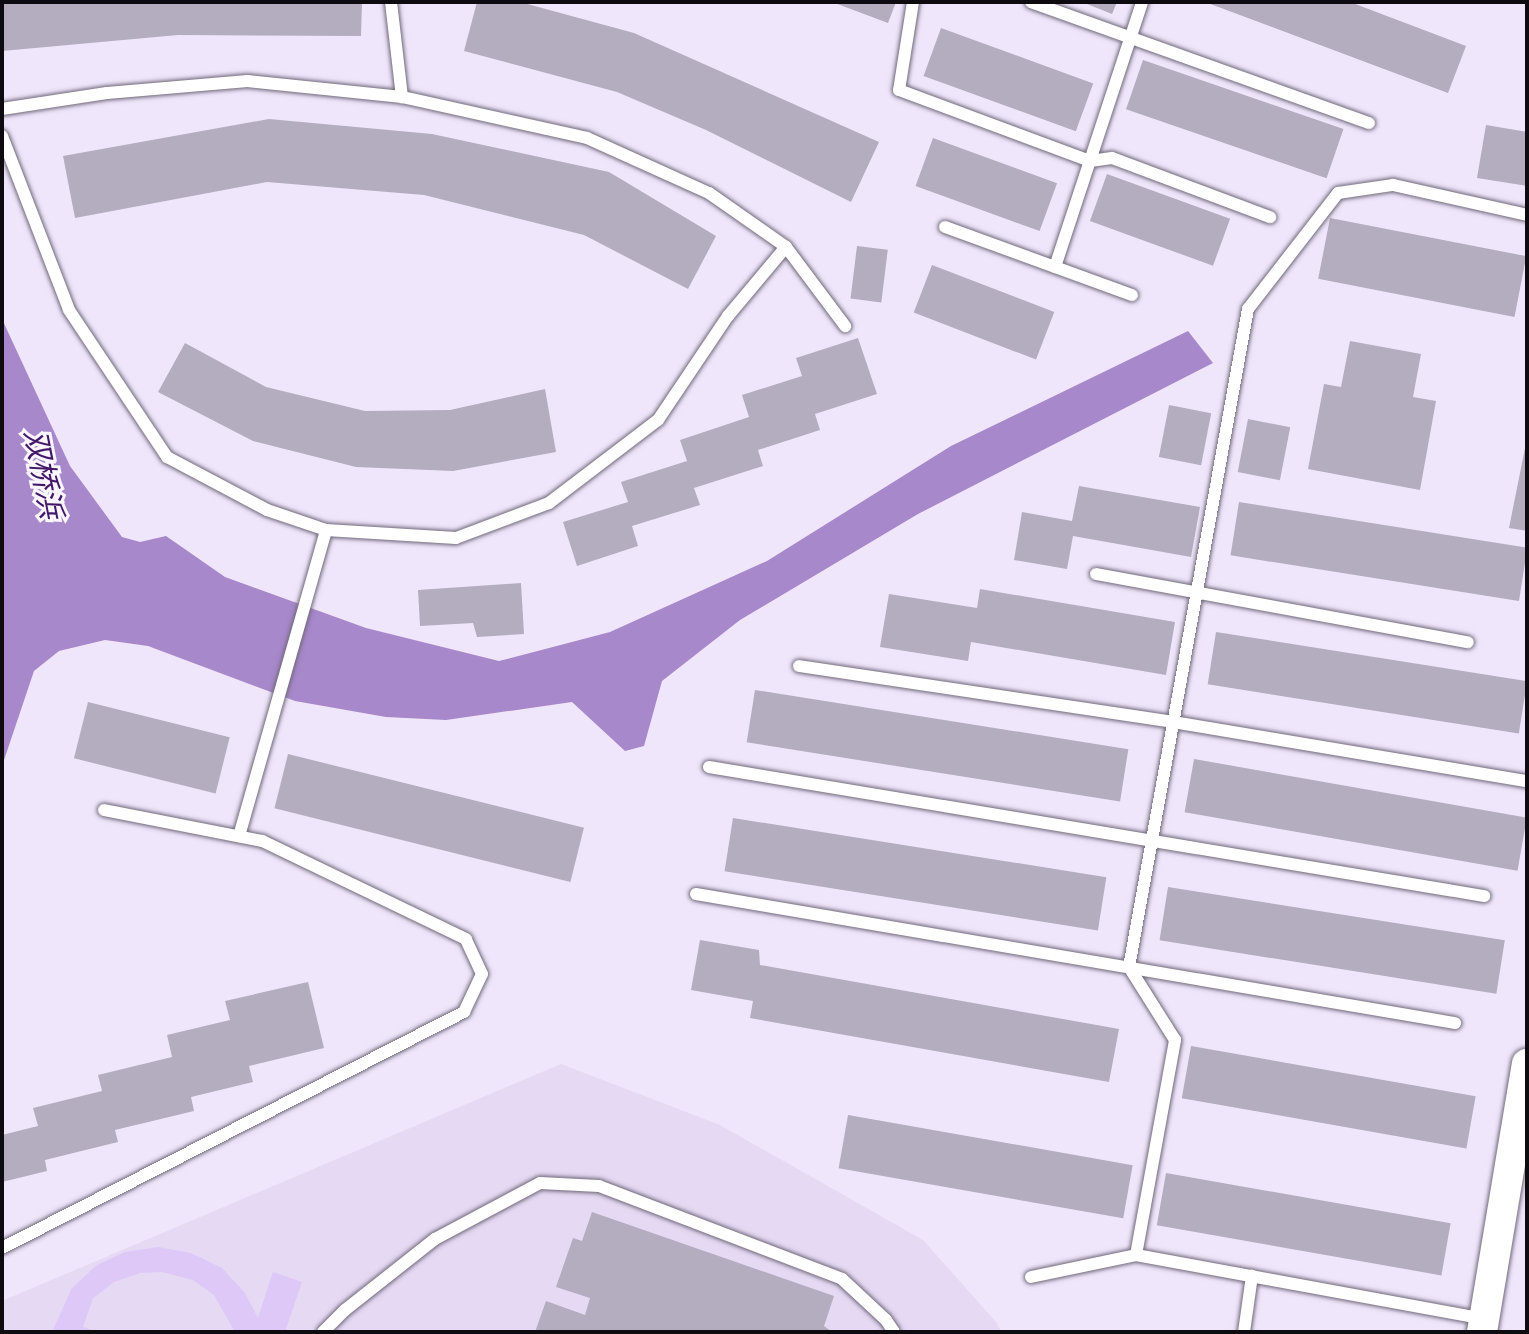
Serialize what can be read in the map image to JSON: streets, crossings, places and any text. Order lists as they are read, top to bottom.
{
  "water": ["双桥浜"]
}
